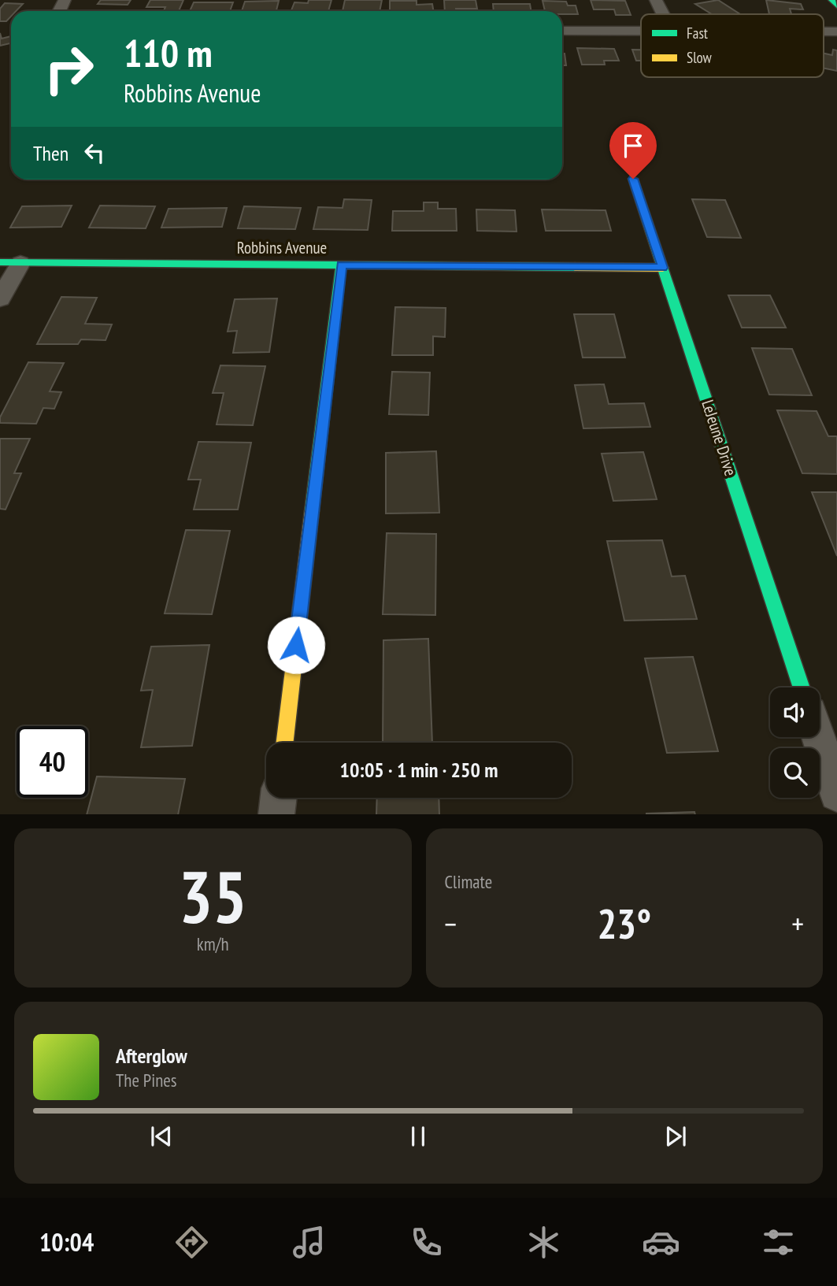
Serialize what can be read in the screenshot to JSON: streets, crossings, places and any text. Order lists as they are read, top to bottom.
{
  "streets": {
    "street": ["Robbins Avenue", "LeJeune Drive"]
  },
  "crossings": [
    ["Robbins Avenue", "LeJeune Drive"]
  ],
  "legend": ["Fast", "Slow"],
  "page": {
    "turn": ["110 m", "Robbins Avenue"],
    "then": "Then",
    "limit": "40",
    "trip": "10:05 · 1 min · 250 m",
    "tile": [
      ["35", "km/h"],
      "Climate"
    ],
    "heat": ["−", "23°", "+"],
    "song": ["Afterglow", "The Pines"],
    "tabs": "10:04"
  }
}
